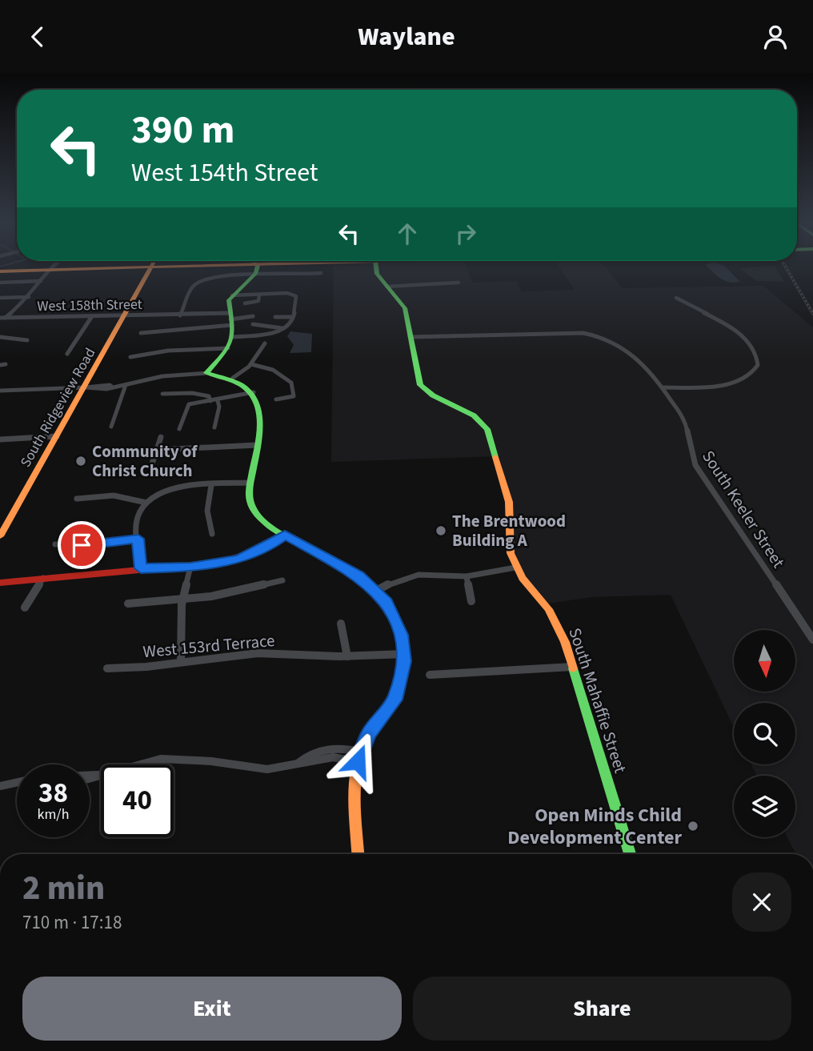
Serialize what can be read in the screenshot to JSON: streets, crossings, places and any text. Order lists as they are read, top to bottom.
{
  "streets": {
    "main road": ["South Ridgeview Road", "South Mahaffie Street"],
    "street": ["West 158th Street", "South Keeler Street", "West 153rd Terrace"]
  },
  "crossings": [
    ["West 158th Street", "South Ridgeview Road"],
    ["South Keeler Street", "South Mahaffie Street"]
  ],
  "places": ["Community of Christ Church", "The Brentwood Building A", "Open Minds Child Development Center"],
  "north": "bottom",
  "page": {
    "header": "Waylane",
    "turn": ["390 m", "West 154th Street"],
    "speed": "38 km/h",
    "limit": "40",
    "heading": ["2 min", "710 m · 17:18"],
    "buttons": ["Exit", "Share"]
  }
}
